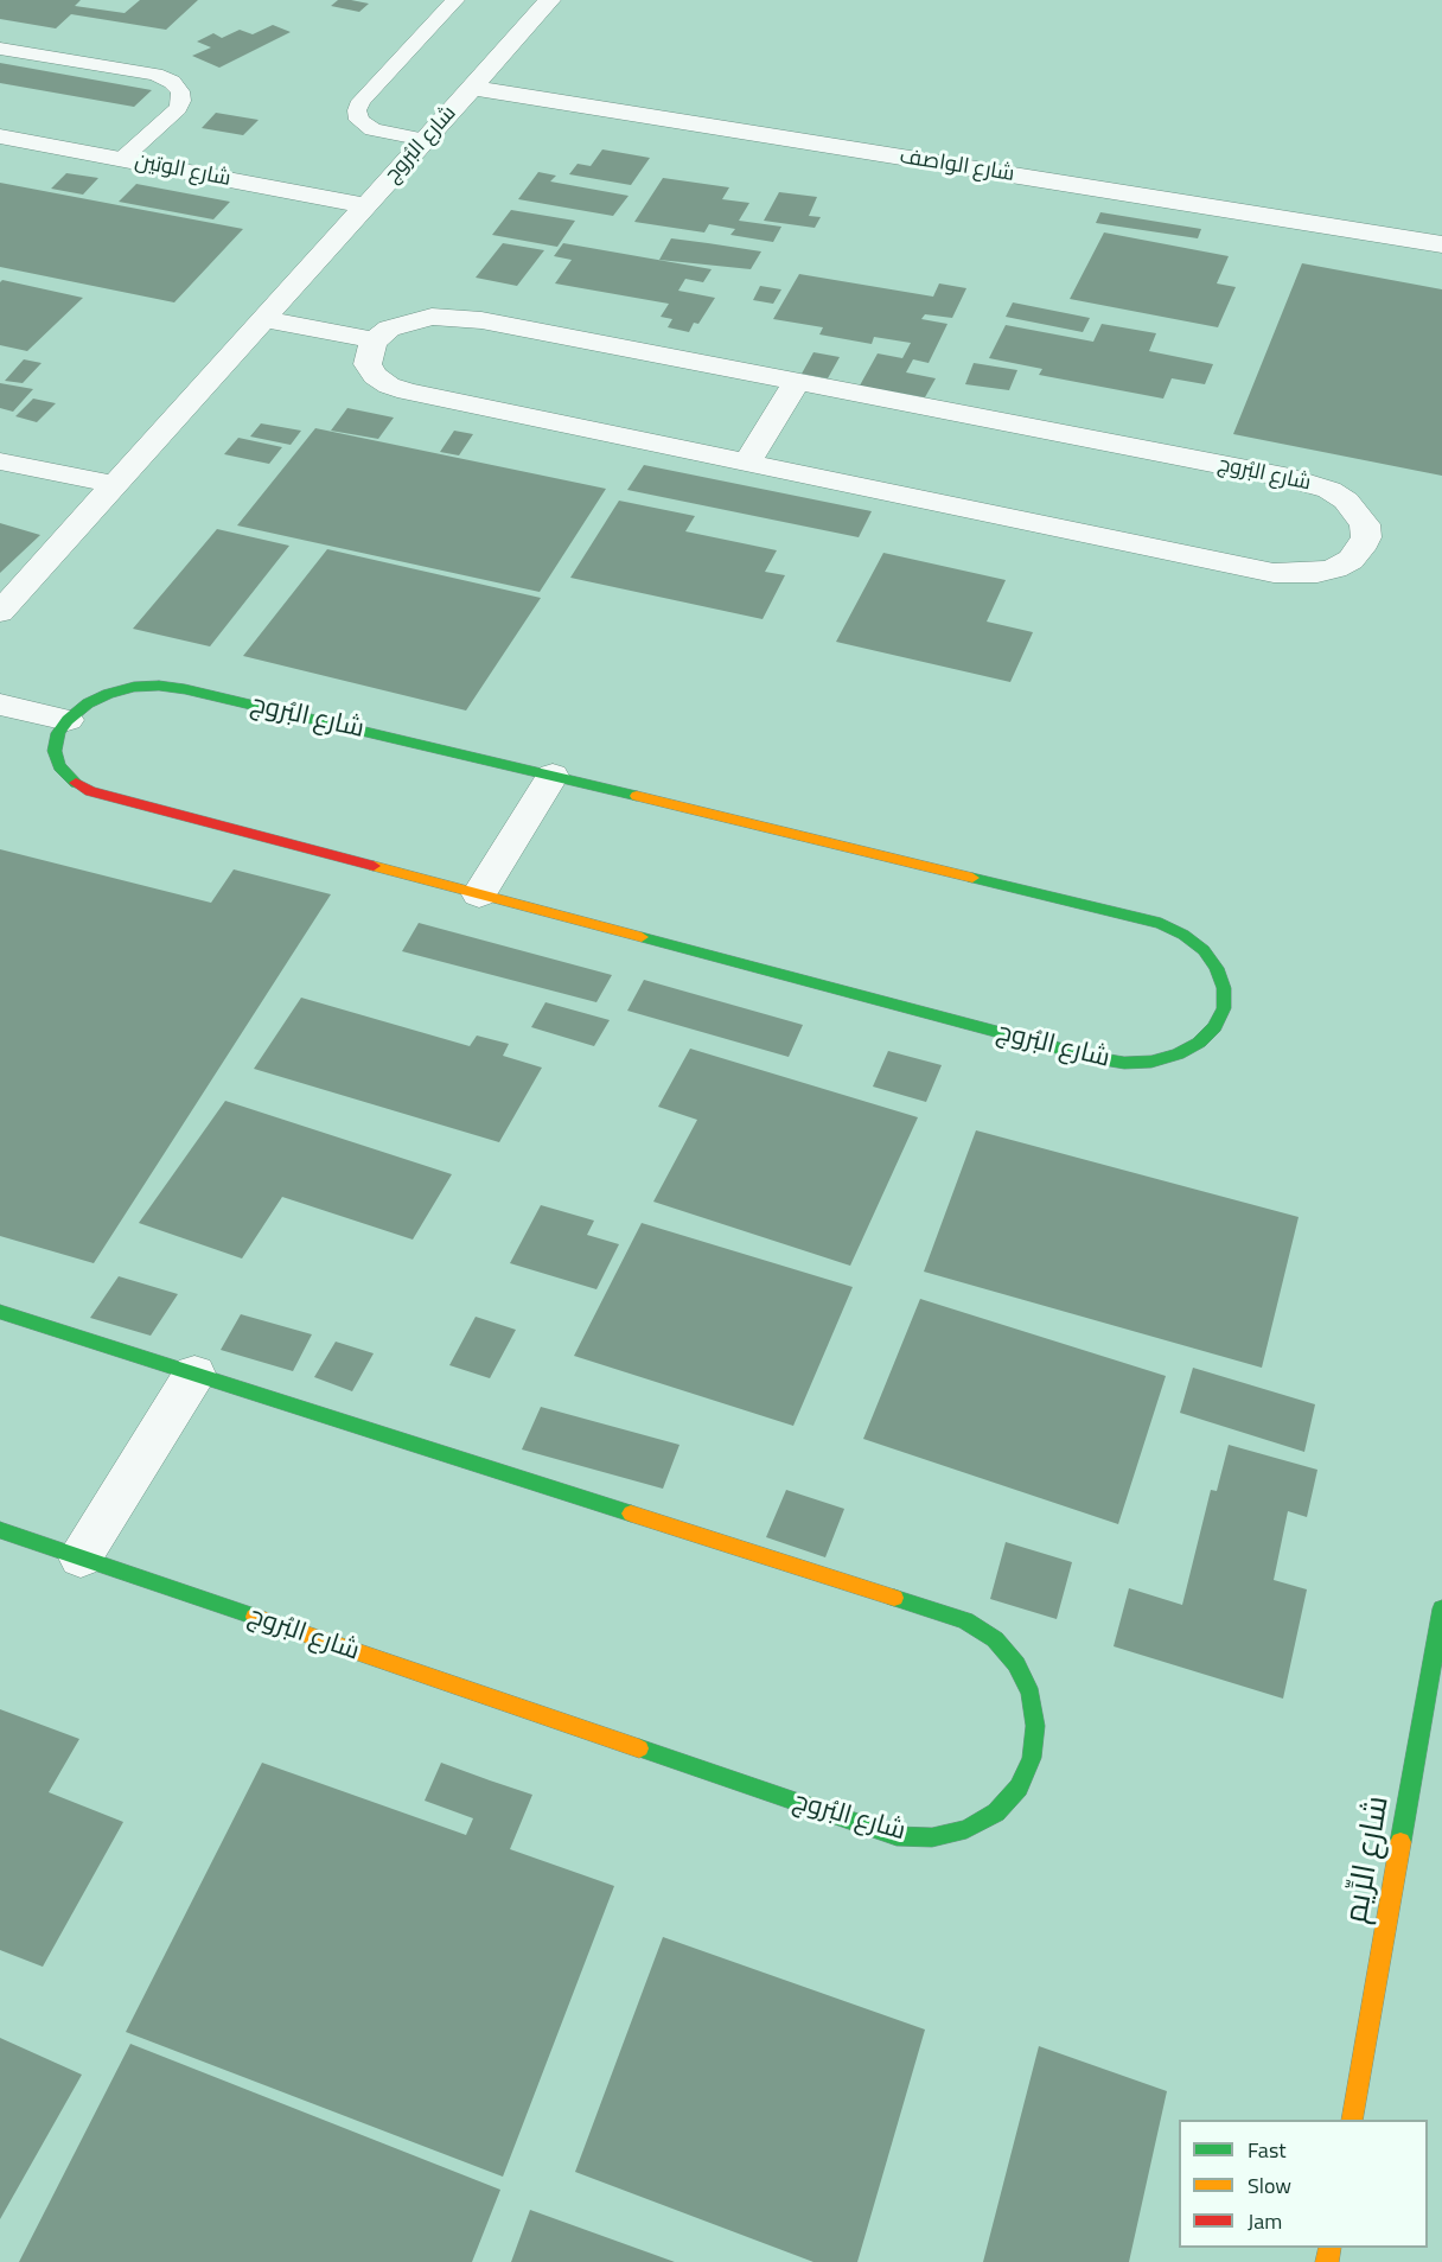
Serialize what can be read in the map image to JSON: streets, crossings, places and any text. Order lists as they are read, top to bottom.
{
  "streets": {
    "street": [
      "شارع البُروج",
      "شارع الواصف",
      "شارع الوتين",
      "شارع الرِّيم"
    ]
  },
  "crossings": [
    ["شارع البُروج", "شارع الواصف"],
    ["شارع البُروج", "شارع الوتين"]
  ],
  "legend": ["Fast", "Slow", "Jam"]
}
